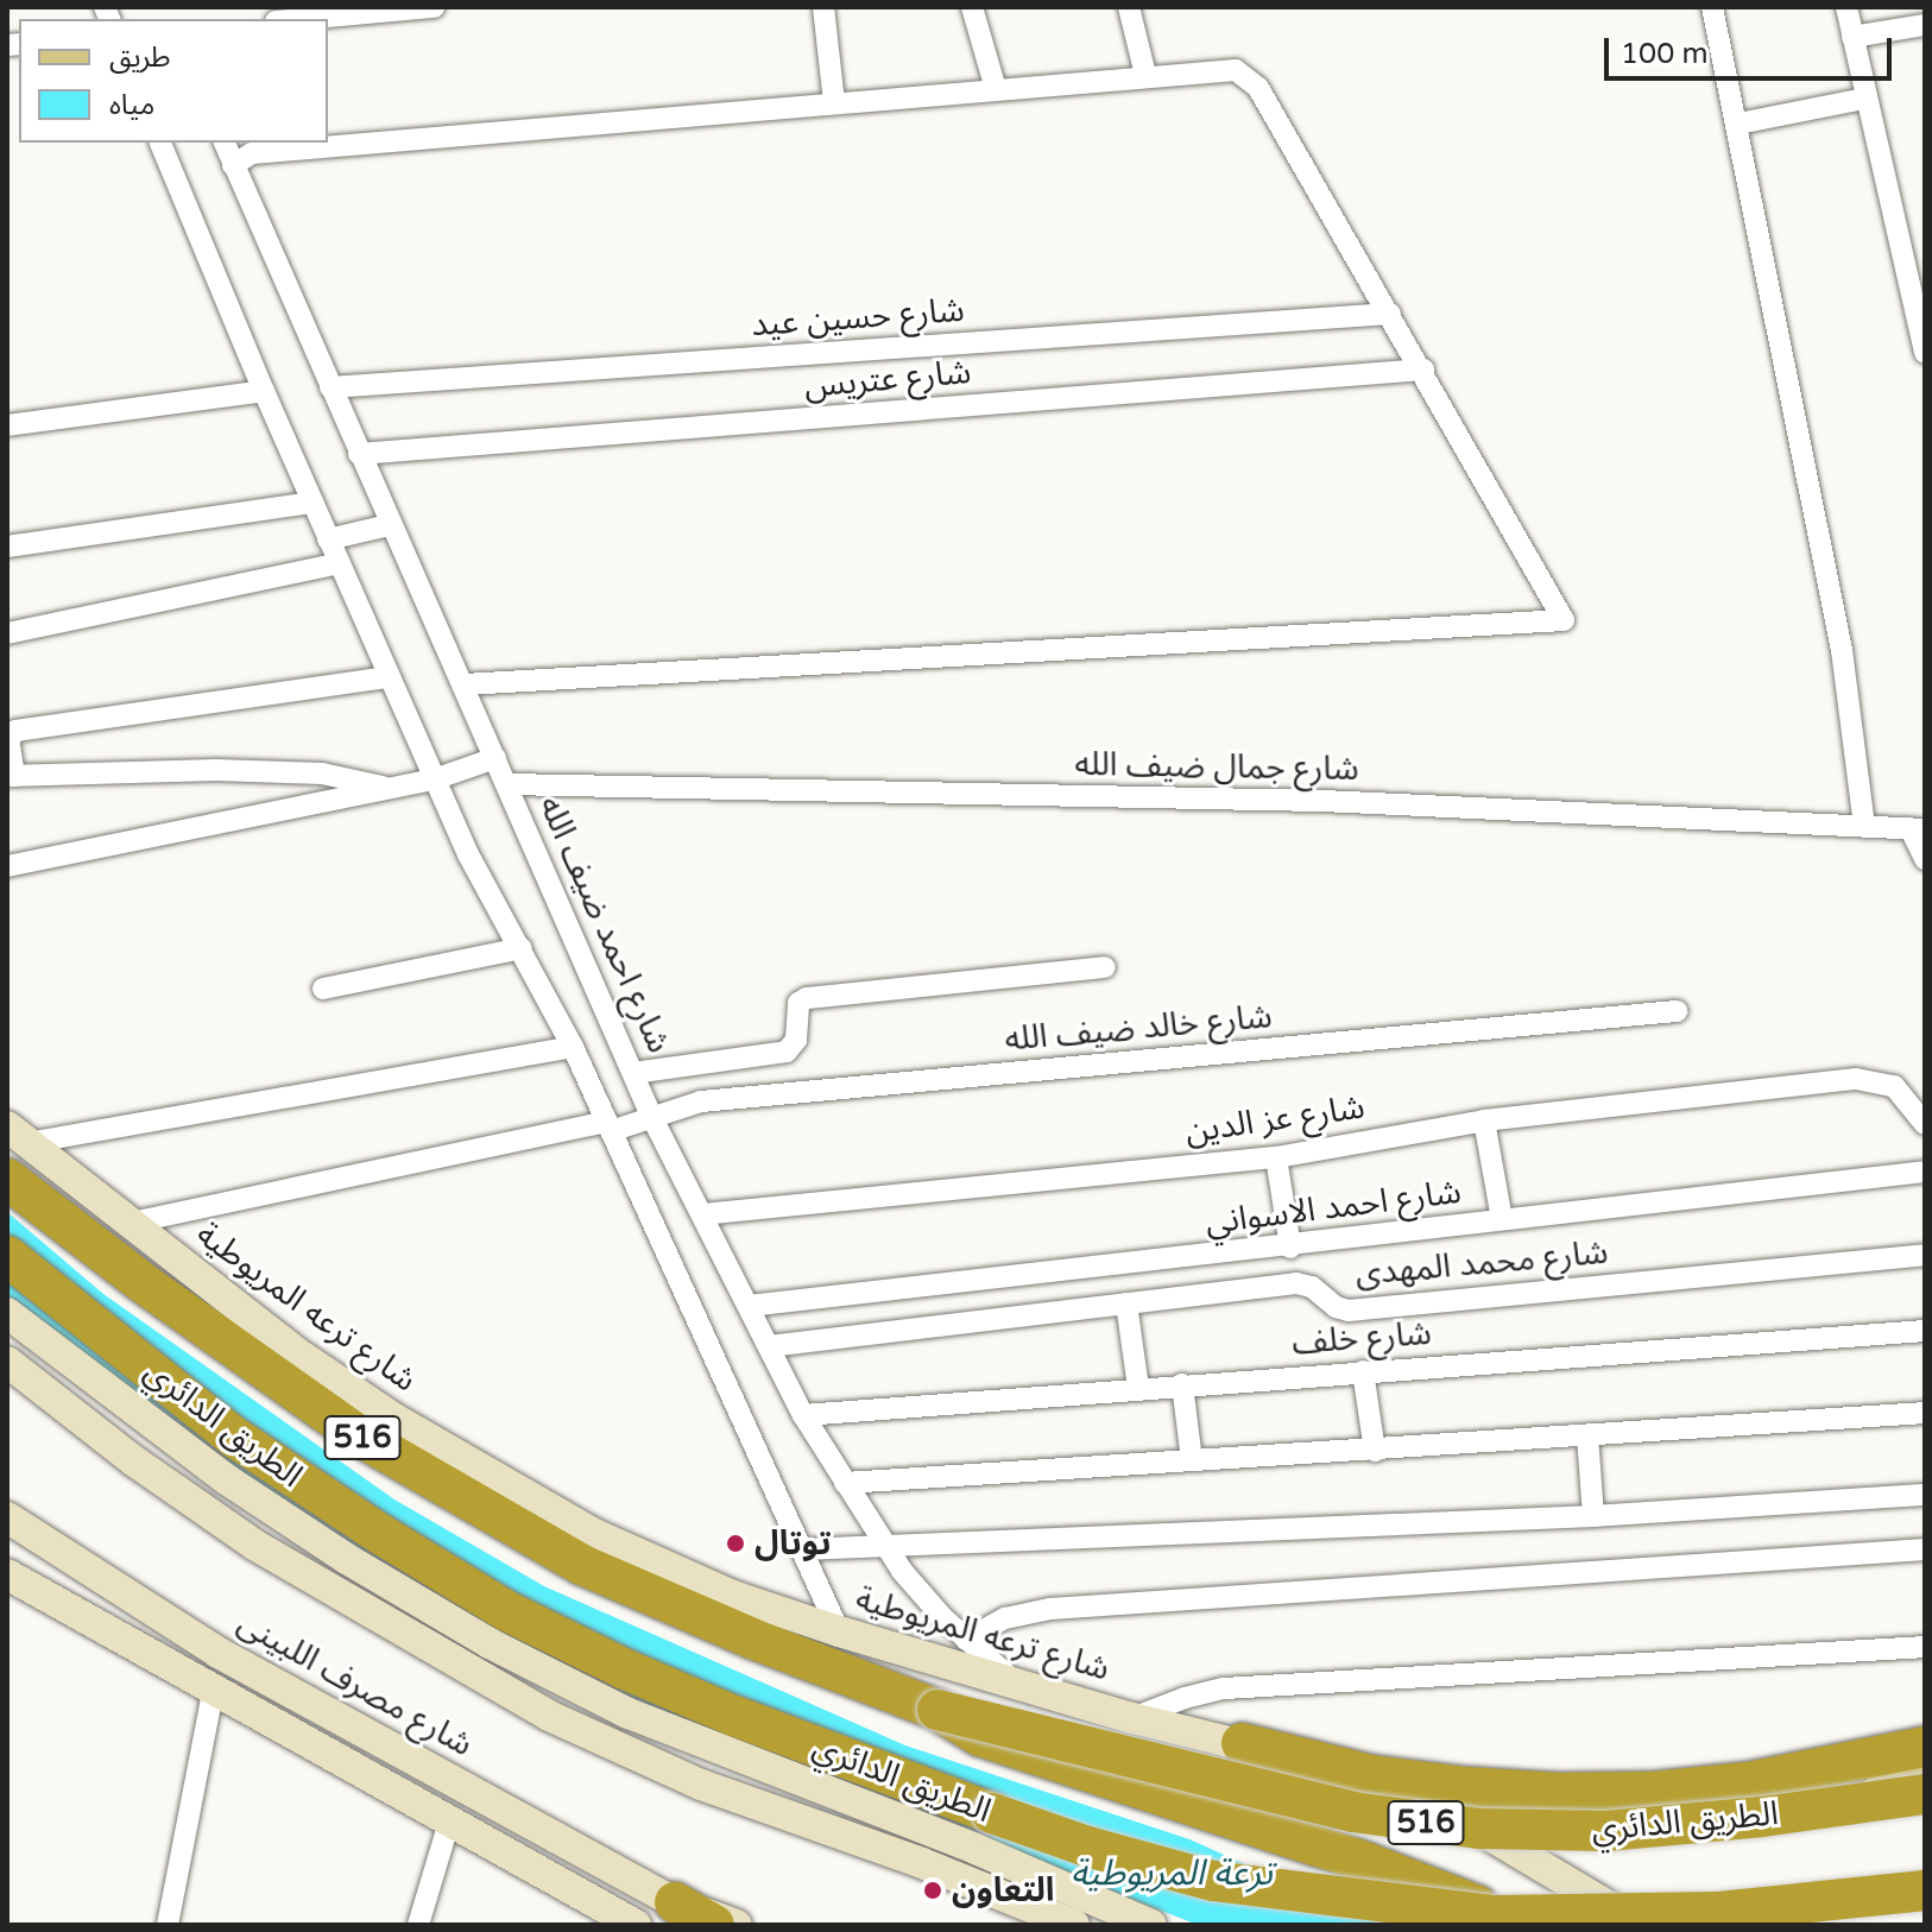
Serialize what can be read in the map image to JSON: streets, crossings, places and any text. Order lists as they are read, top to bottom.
{
  "streets": {
    "highway": ["الطريق الدائري", "516"],
    "main road": ["شارع ترعه المريوطية", "شارع مصرف اللبينى"],
    "street": [
      "شارع حسين عيد",
      "شارع عتريس",
      "شارع جمال ضيف الله",
      "شارع احمد ضيف الله",
      "شارع خالد ضيف الله",
      "شارع عز الدين",
      "شارع احمد الاسواني",
      "شارع محمد المهدى",
      "شارع خلف"
    ]
  },
  "crossings": [
    ["شارع حسين عيد", "شارع احمد ضيف الله"],
    ["شارع عتريس", "شارع احمد ضيف الله"],
    ["شارع جمال ضيف الله", "شارع احمد ضيف الله"],
    ["شارع احمد ضيف الله", "شارع خالد ضيف الله"],
    ["شارع احمد ضيف الله", "شارع عز الدين"],
    ["شارع احمد ضيف الله", "شارع احمد الاسواني"],
    ["شارع احمد ضيف الله", "شارع محمد المهدى"],
    ["شارع احمد ضيف الله", "شارع ترعه المريوطية"],
    ["شارع احمد ضيف الله", "شارع خلف"],
    ["شارع خالد ضيف الله", "شارع ترعه المريوطية"]
  ],
  "water": ["ترعة المريوطية"],
  "places": ["توتال", "التعاون"],
  "legend": ["طريق", "مياه"],
  "scale_bar": "100 m"
}
